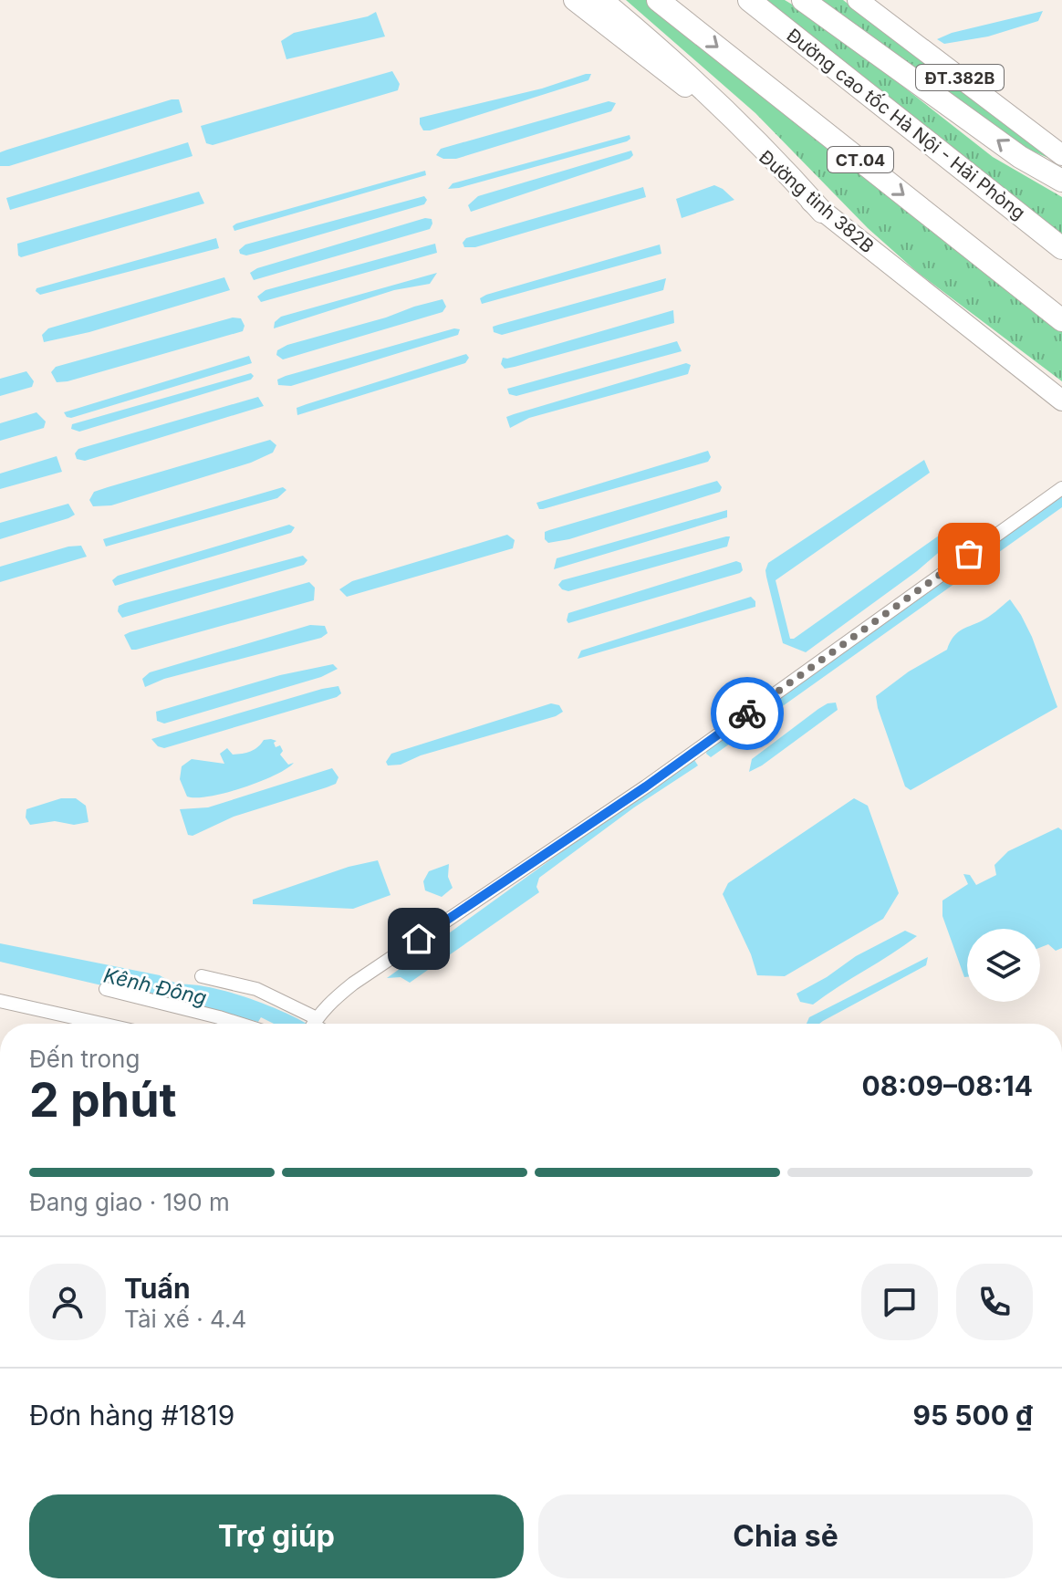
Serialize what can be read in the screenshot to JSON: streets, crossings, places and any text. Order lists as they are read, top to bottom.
{
  "streets": {
    "highway": ["Đường cao tốc Hà Nội - Hải Phòng", "CT.04"],
    "main road": ["ĐT.382B", "Đường tỉnh 382B"]
  },
  "water": ["Kênh Đông"],
  "page": {
    "heading": ["2 phút", "Đến trong", "08:09–08:14"],
    "panel": [
      "Tuấn",
      "Tài xế · 4.4",
      "Đơn hàng #1819",
      "95 500 ₫"
    ],
    "bar": "Đang giao · 190 m",
    "buttons": ["Trợ giúp", "Chia sẻ"]
  }
}
